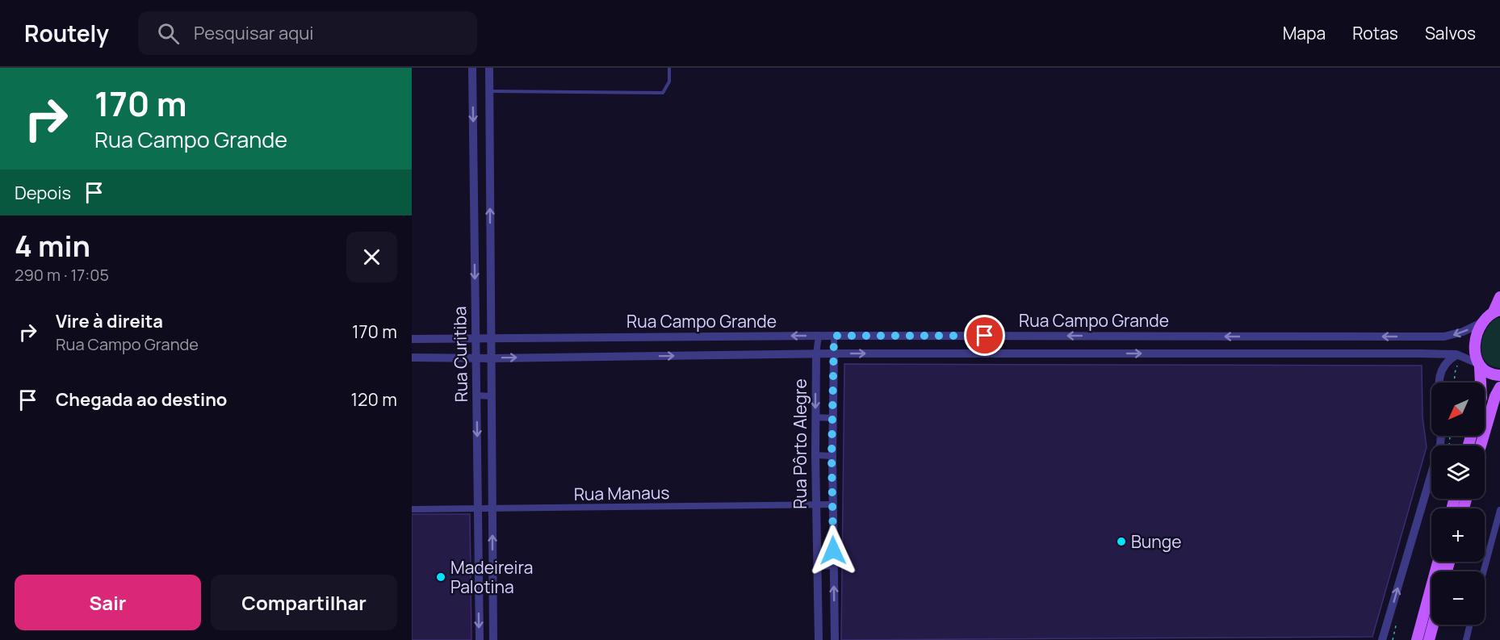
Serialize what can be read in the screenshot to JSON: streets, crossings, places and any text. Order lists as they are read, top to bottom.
{
  "streets": {
    "street": [
      "Rua Campo Grande",
      "Rua Curitiba",
      "Rua Pôrto Alegre",
      "Rua Manaus"
    ]
  },
  "crossings": [
    ["Rua Campo Grande", "Rua Curitiba"],
    ["Rua Campo Grande", "Rua Pôrto Alegre"],
    ["Rua Curitiba", "Rua Manaus"],
    ["Rua Pôrto Alegre", "Rua Manaus"]
  ],
  "places": ["Bunge", "Madeireira Palotina"],
  "north": "bottom left",
  "page": {
    "header": "Routely",
    "search": "Pesquisar aqui",
    "nav": ["Mapa", "Rotas", "Salvos"],
    "turn": ["170 m", "Rua Campo Grande"],
    "then": "Depois",
    "heading": ["4 min", "290 m · 17:05"],
    "list": [
      {
        "name": "Vire à direita",
        "note": "Rua Campo Grande",
        "value": "170 m"
      },
      {
        "name": "Chegada ao destino",
        "value": "120 m"
      }
    ],
    "map_buttons": ["+", "−"],
    "buttons": ["Sair", "Compartilhar"]
  }
}
